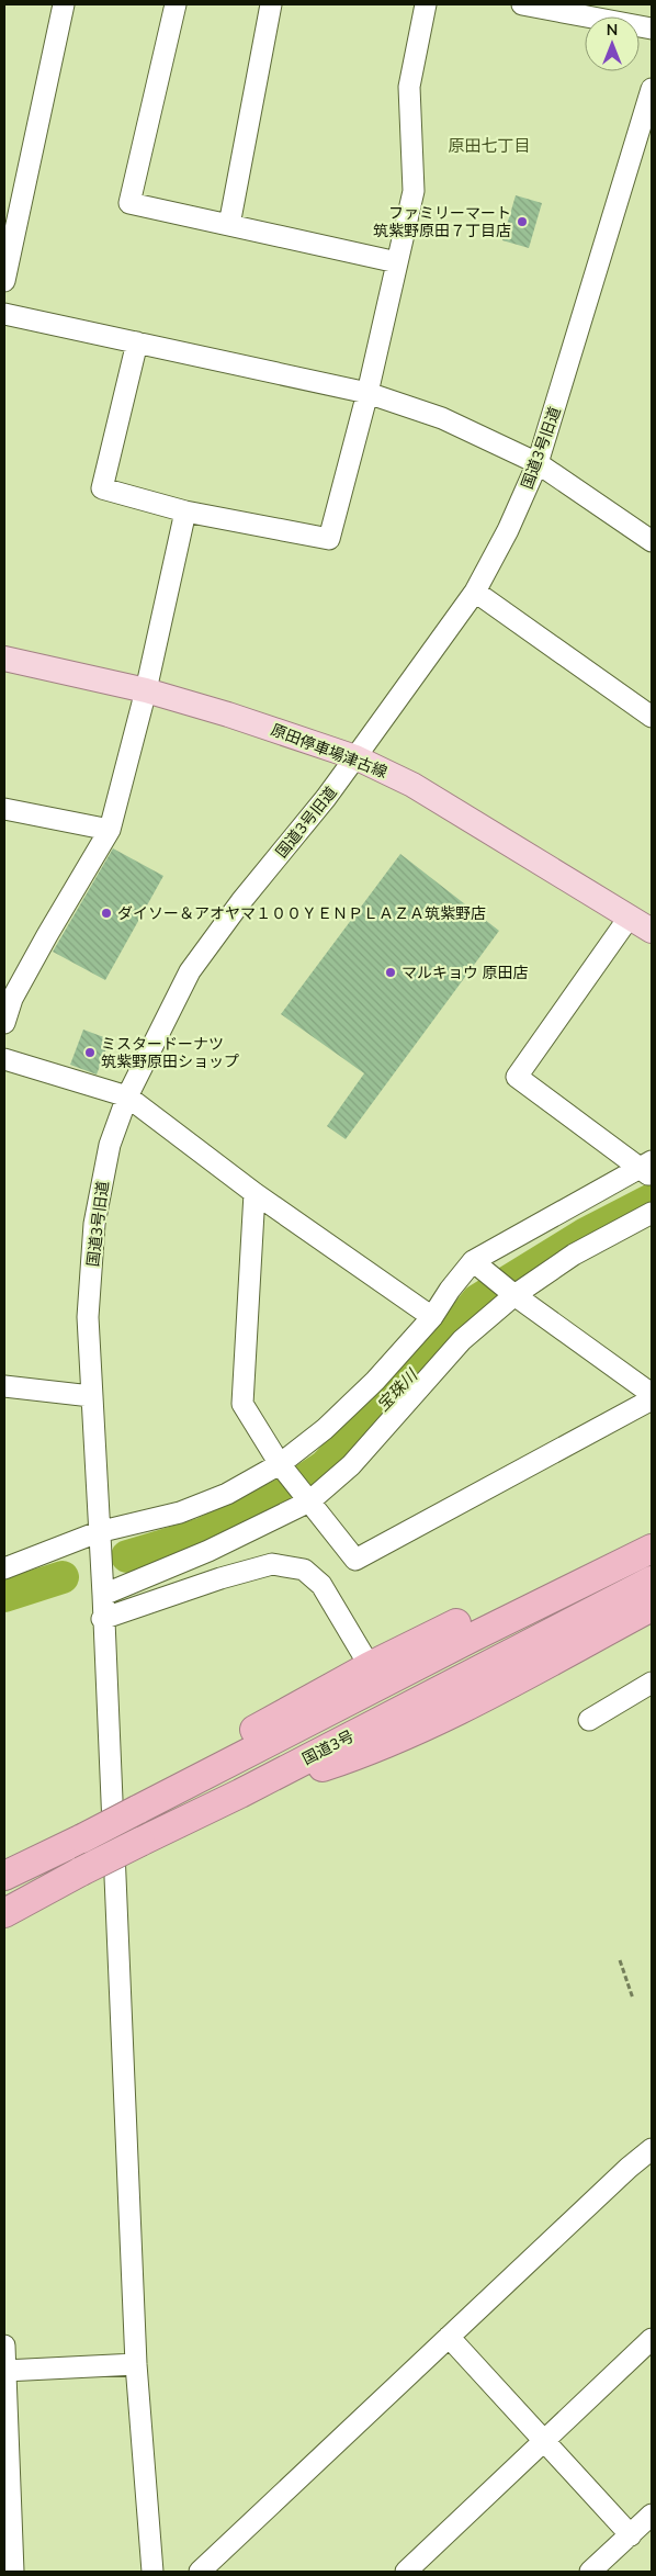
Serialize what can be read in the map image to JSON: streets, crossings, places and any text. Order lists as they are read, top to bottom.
{
  "streets": {
    "highway": ["国道3号"],
    "main road": ["原田停車場津古線"],
    "street": ["国道3号旧道"]
  },
  "crossings": [
    ["国道3号旧道", "原田停車場津古線"]
  ],
  "districts": ["原田七丁目"],
  "water": ["宝珠川"],
  "places": [
    "ファミリーマート 筑紫野原田７丁目店",
    "ダイソー＆アオヤマ１００ＹＥＮＰＬＡＺＡ筑紫野店",
    "マルキョウ 原田店",
    "ミスタードーナツ 筑紫野原田ショップ"
  ],
  "north": "top"
}
